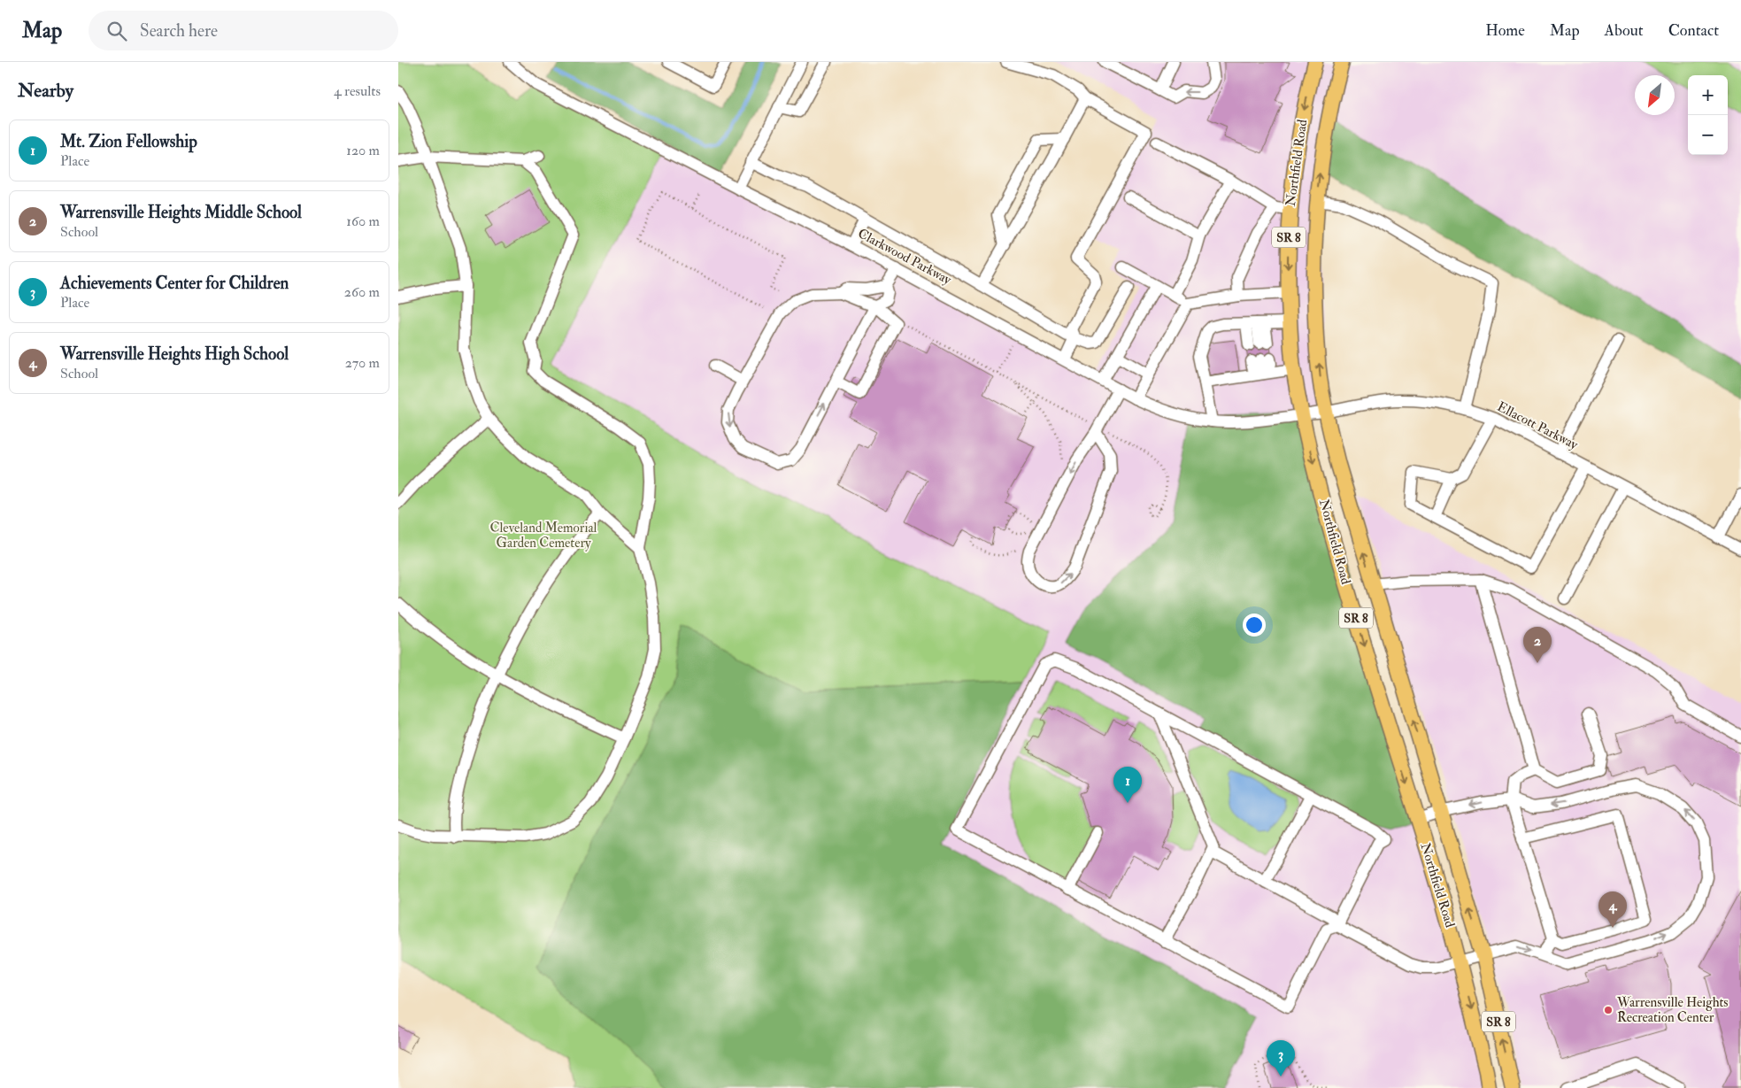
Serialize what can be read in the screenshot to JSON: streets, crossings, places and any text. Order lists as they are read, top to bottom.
{
  "streets": {
    "main road": ["Northfield Road", "SR 8"],
    "street": ["Clarkwood Parkway", "Ellacott Parkway"]
  },
  "crossings": [
    ["Northfield Road", "Clarkwood Parkway"],
    ["Northfield Road", "Ellacott Parkway"],
    ["Clarkwood Parkway", "Ellacott Parkway"]
  ],
  "parks": ["Cleveland Memorial Garden Cemetery"],
  "places": ["Warrensville Heights Recreation Center"],
  "north": "bottom left",
  "page": {
    "header": "Map",
    "search": "Search here",
    "nav": [
      "Home",
      "Map",
      "About",
      "Contact"
    ],
    "heading": ["Nearby", "4 results"],
    "map_buttons": ["+", "−"],
    "list": [
      {
        "mark": "1",
        "name": "Mt. Zion Fellowship",
        "note": "Place",
        "value": "120 m"
      },
      {
        "mark": "2",
        "name": "Warrensville Heights Middle School",
        "note": "School",
        "value": "160 m"
      },
      {
        "mark": "3",
        "name": "Achievements Center for Children",
        "note": "Place",
        "value": "260 m"
      },
      {
        "mark": "4",
        "name": "Warrensville Heights High School",
        "note": "School",
        "value": "270 m"
      }
    ],
    "pins": [
      "2",
      "1",
      "4",
      "3"
    ]
  }
}
